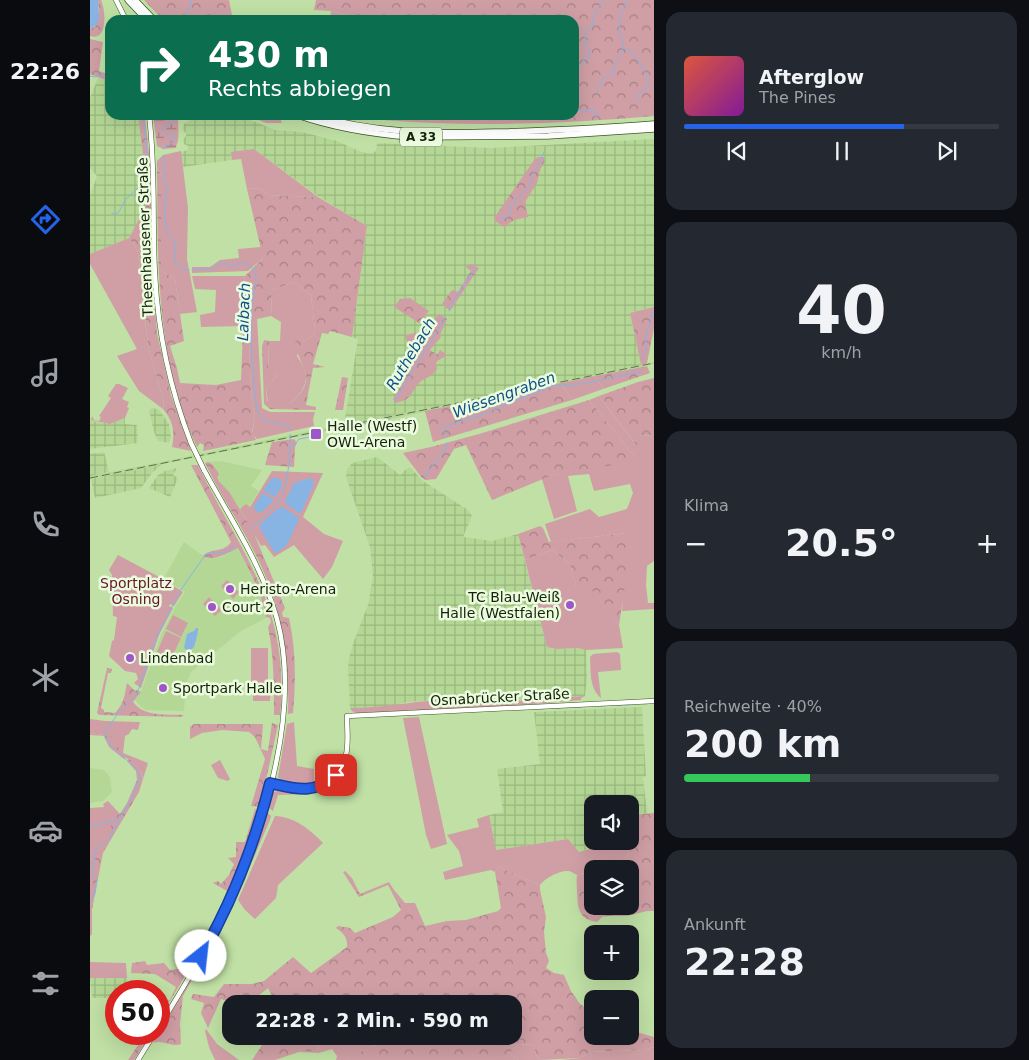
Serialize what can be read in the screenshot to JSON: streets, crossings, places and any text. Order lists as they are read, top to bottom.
{
  "streets": {
    "highway": ["A 33"],
    "main road": ["Theenhausener Straße", "Osnabrücker Straße"]
  },
  "crossings": [
    ["Theenhausener Straße", "Osnabrücker Straße"]
  ],
  "water": ["Laibach", "Ruthebach", "Wiesengraben"],
  "parks": ["Sportplatz Osning"],
  "places": {
    "transit": ["Halle (Westf) OWL-Arena"],
    "other": [
      "Heristo-Arena",
      "TC Blau-Weiß Halle (Westfalen)",
      "Court 2",
      "Lindenbad",
      "Sportpark Halle"
    ]
  },
  "page": {
    "tabs": "22:26",
    "turn": ["430 m", "Rechts abbiegen"],
    "song": ["Afterglow", "The Pines"],
    "tile": [
      ["40", "km/h"],
      "Klima",
      ["Reichweite · 40%", "200 km"],
      ["Ankunft", "22:28"]
    ],
    "heat": ["−", "20.5°", "+"],
    "map_buttons": ["+", "−"],
    "limit": "50",
    "trip": "22:28 · 2 Min. · 590 m"
  }
}
